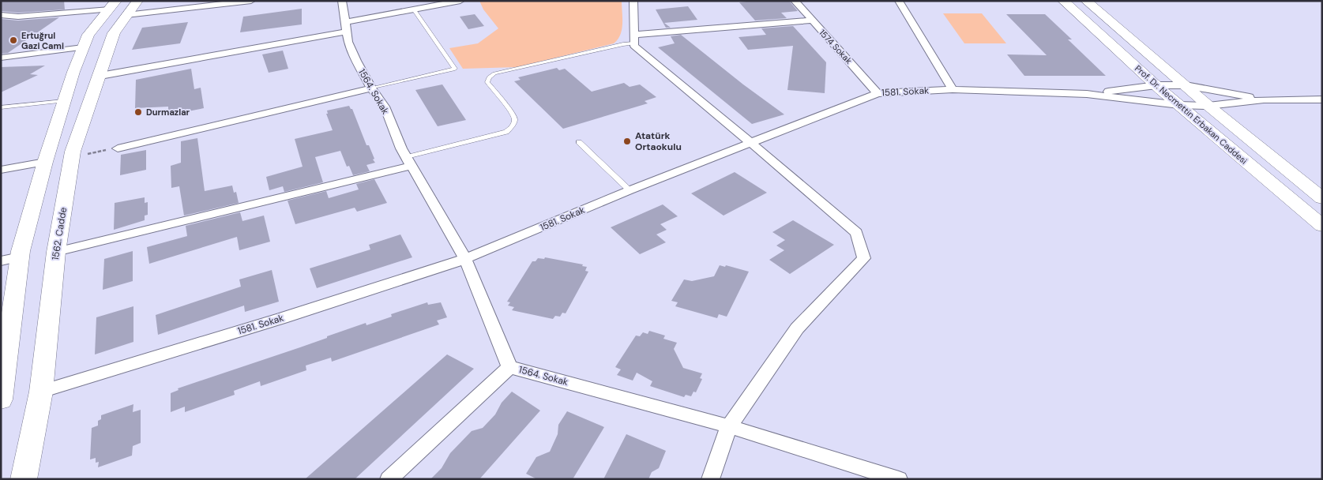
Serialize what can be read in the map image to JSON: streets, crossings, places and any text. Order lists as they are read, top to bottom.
{
  "streets": {
    "main road": ["Prof. Dr. Necmettin Erbakan Caddesi", "1562. Cadde"],
    "street": ["1574 Sokak", "1564. Sokak", "1581. Sokak"]
  },
  "crossings": [
    ["1574 Sokak", "1581. Sokak"],
    ["1564. Sokak", "1581. Sokak"],
    ["1581. Sokak", "1562. Cadde"]
  ],
  "places": ["Ertuğrul Gazi Cami", "Durmazlar", "Atatürk Ortaokulu"]
}
